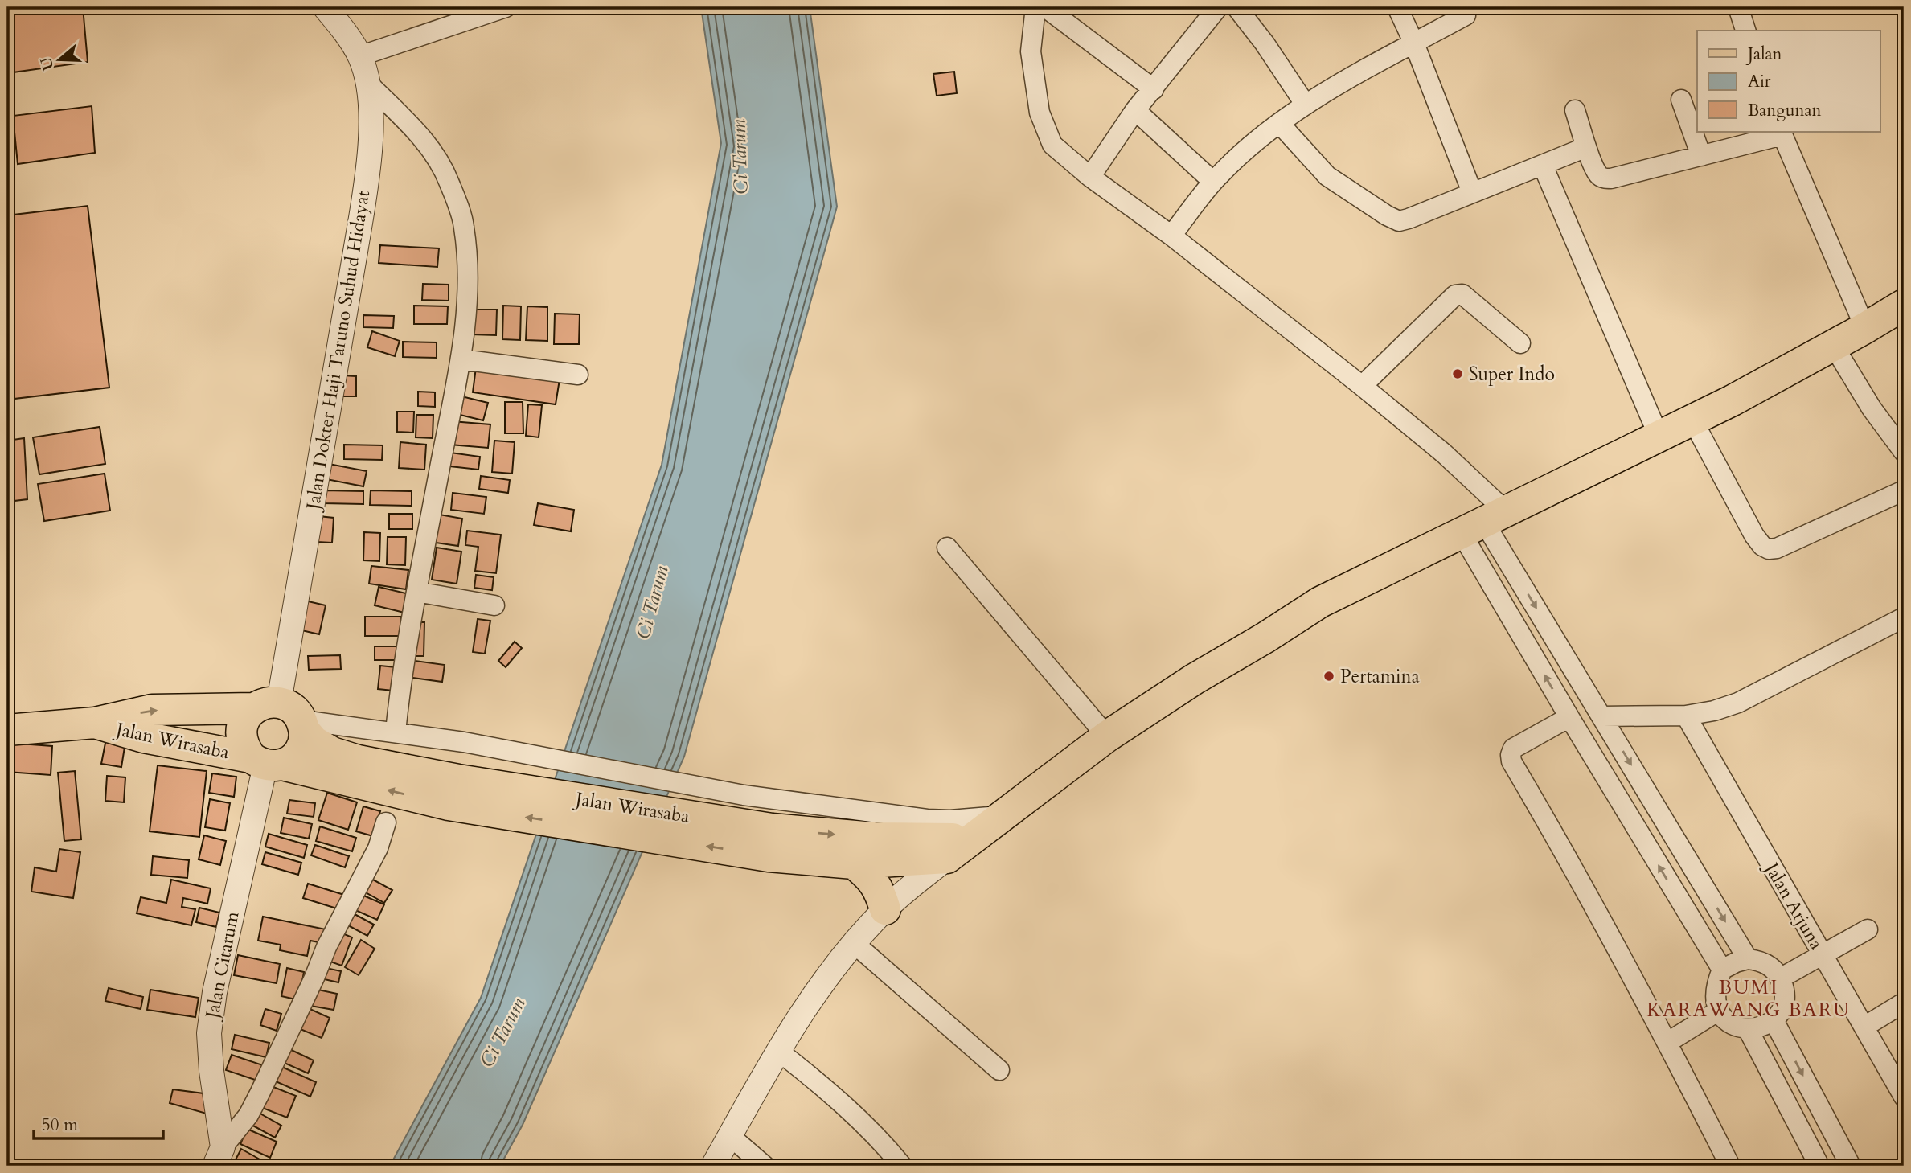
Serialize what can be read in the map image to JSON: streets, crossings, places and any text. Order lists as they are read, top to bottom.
{
  "streets": {
    "main road": ["Jalan Wirasaba"],
    "street": ["Jalan Dokter Haji Taruno Suhud Hidayat", "Jalan Arjuna", "Jalan Citarum"]
  },
  "crossings": [
    ["Jalan Dokter Haji Taruno Suhud Hidayat", "Jalan Wirasaba"],
    ["Jalan Dokter Haji Taruno Suhud Hidayat", "Jalan Citarum"],
    ["Jalan Wirasaba", "Jalan Citarum"]
  ],
  "districts": ["BUMI KARAWANG BARU"],
  "water": ["Ci Tarum"],
  "places": ["Super Indo", "Pertamina"],
  "legend": ["Jalan", "Air", "Bangunan"],
  "scale_bar": "50 m",
  "north": "left"
}
